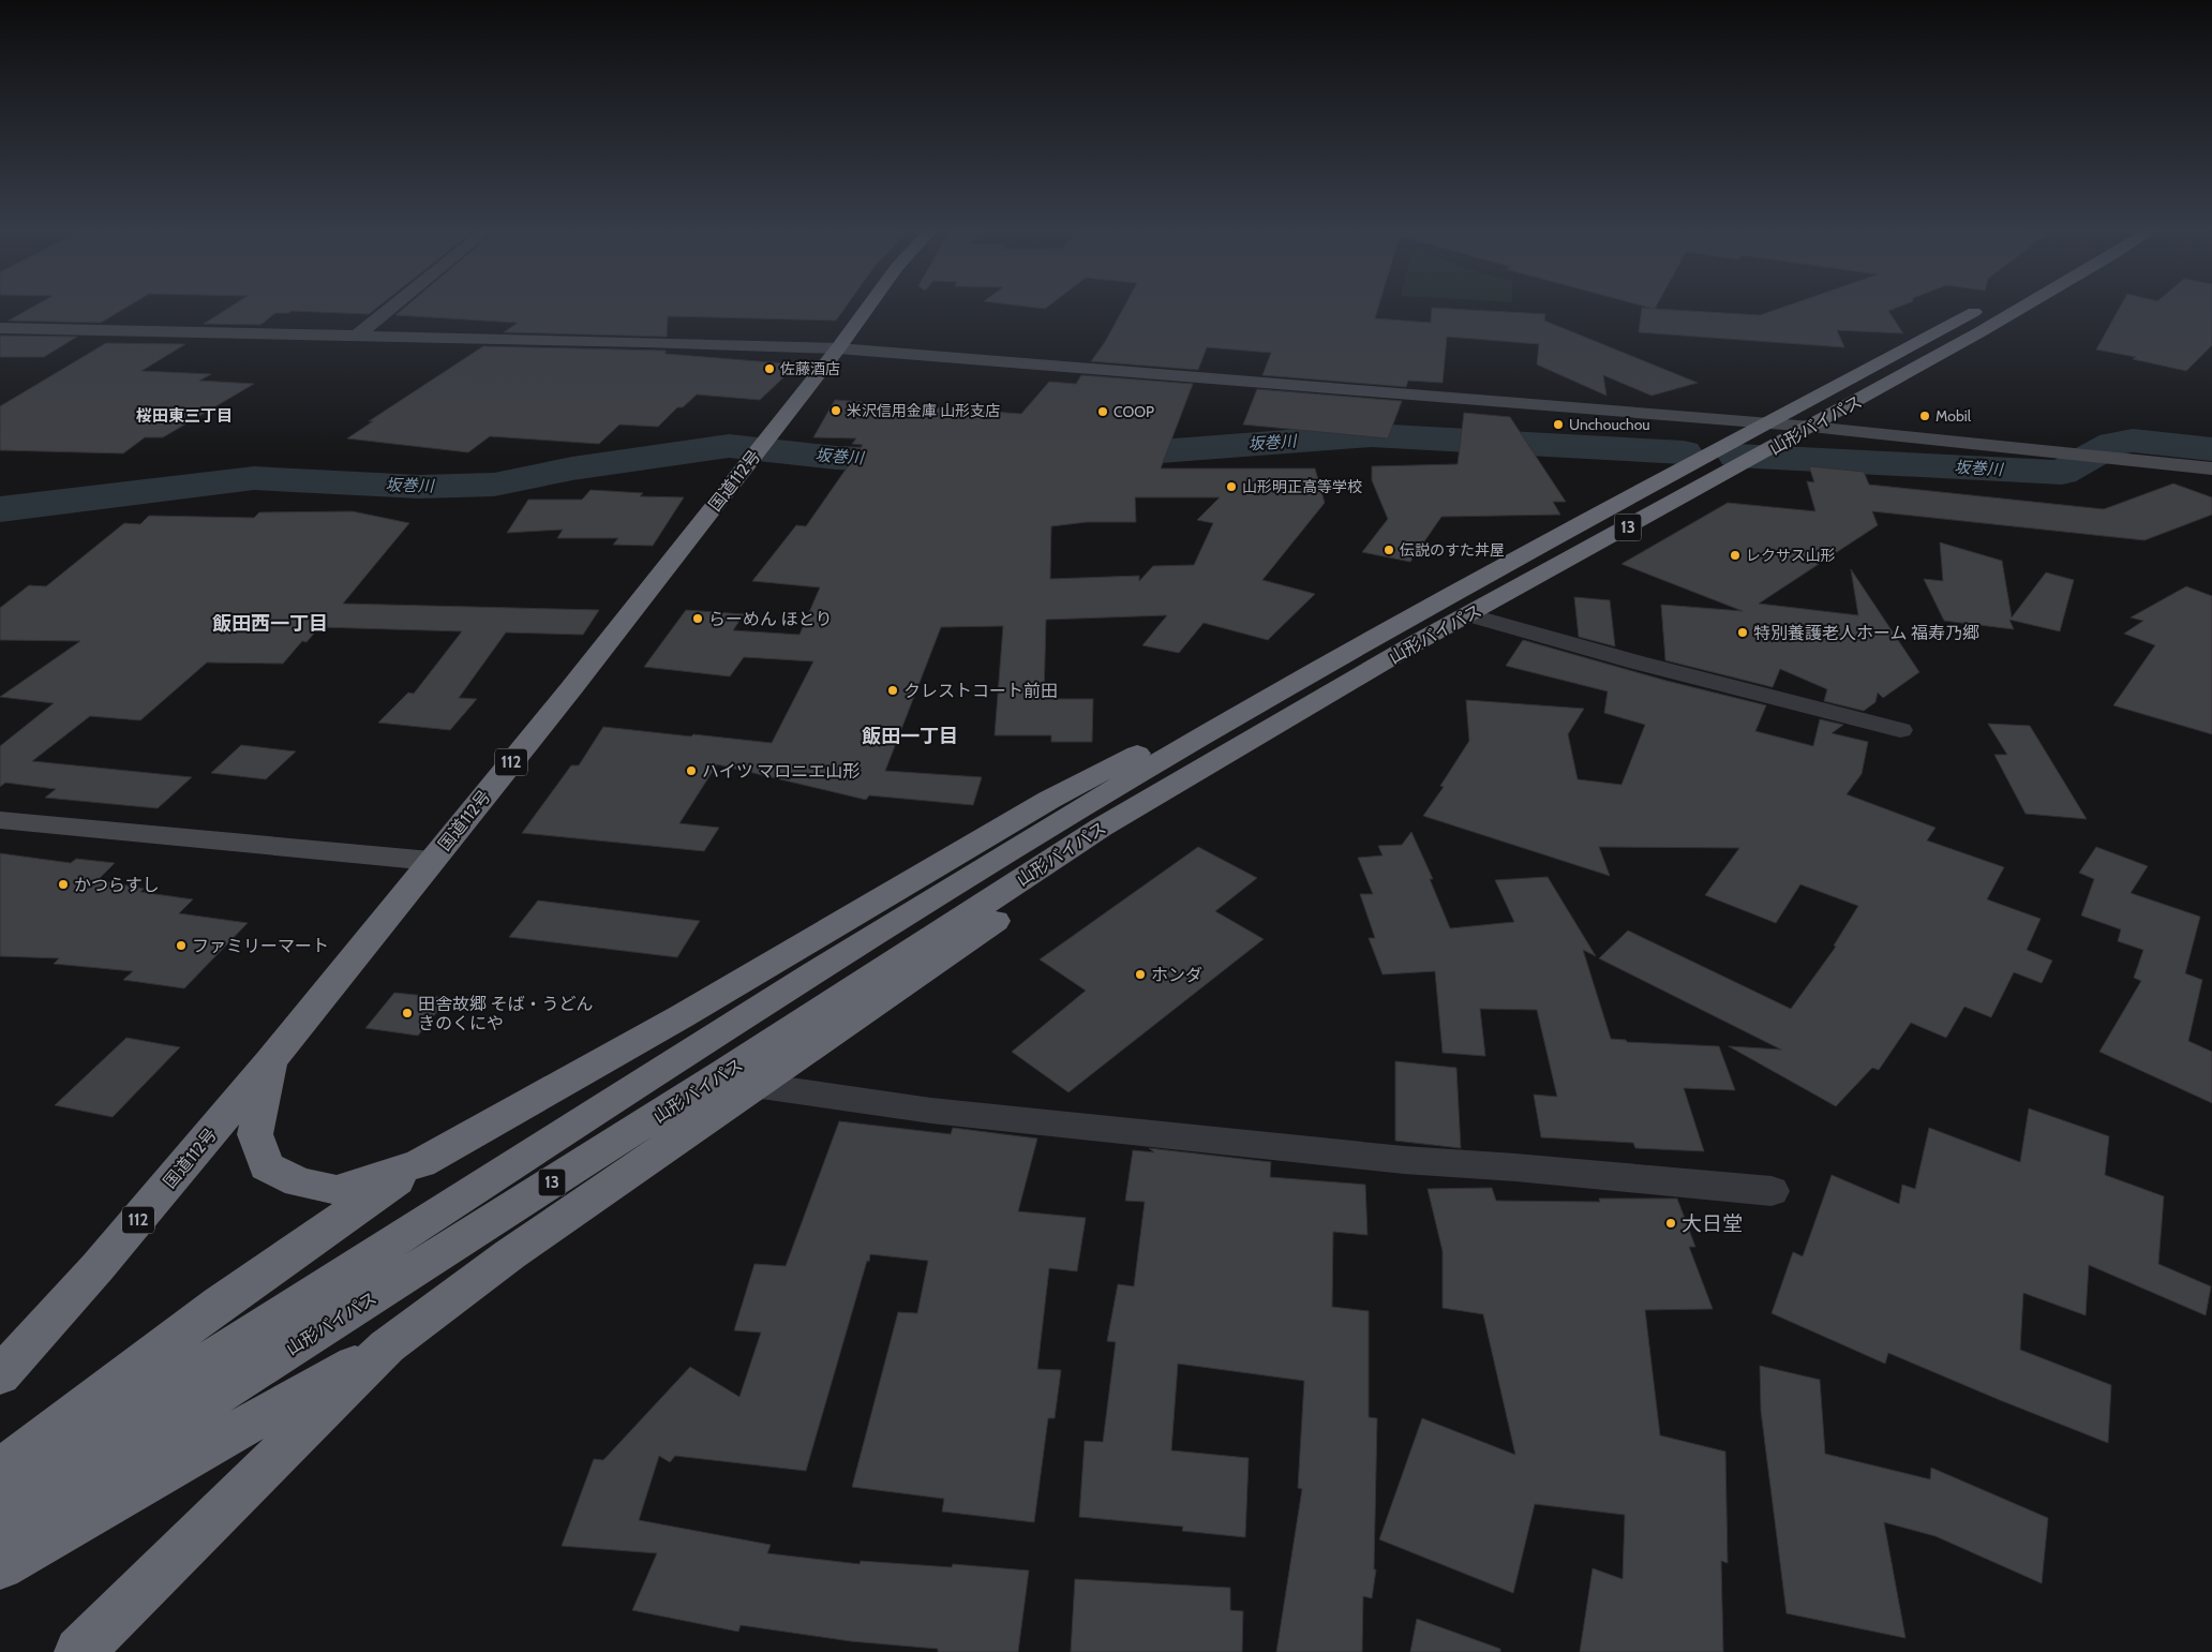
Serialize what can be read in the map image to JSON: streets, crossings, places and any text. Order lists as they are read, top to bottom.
{
  "streets": {
    "highway": [
      "山形バイパス",
      "国道112号",
      "13",
      "112"
    ]
  },
  "districts": ["桜田東三丁目", "飯田西一丁目", "飯田一丁目"],
  "water": ["坂巻川"],
  "places": [
    "佐藤酒店",
    "米沢信用金庫 山形支店",
    "COOP",
    "Mobil",
    "Unchouchou",
    "山形明正高等学校",
    "伝説のすた丼屋",
    "レクサス山形",
    "らーめん ほとり",
    "特別養護老人ホーム 福寿乃郷",
    "クレストコート前田",
    "ハイツ マロニエ山形",
    "かつらすし",
    "ファミリーマート",
    "ホンダ",
    "田舎故郷 そば・うどん きのくにや",
    "大日堂"
  ]
}
